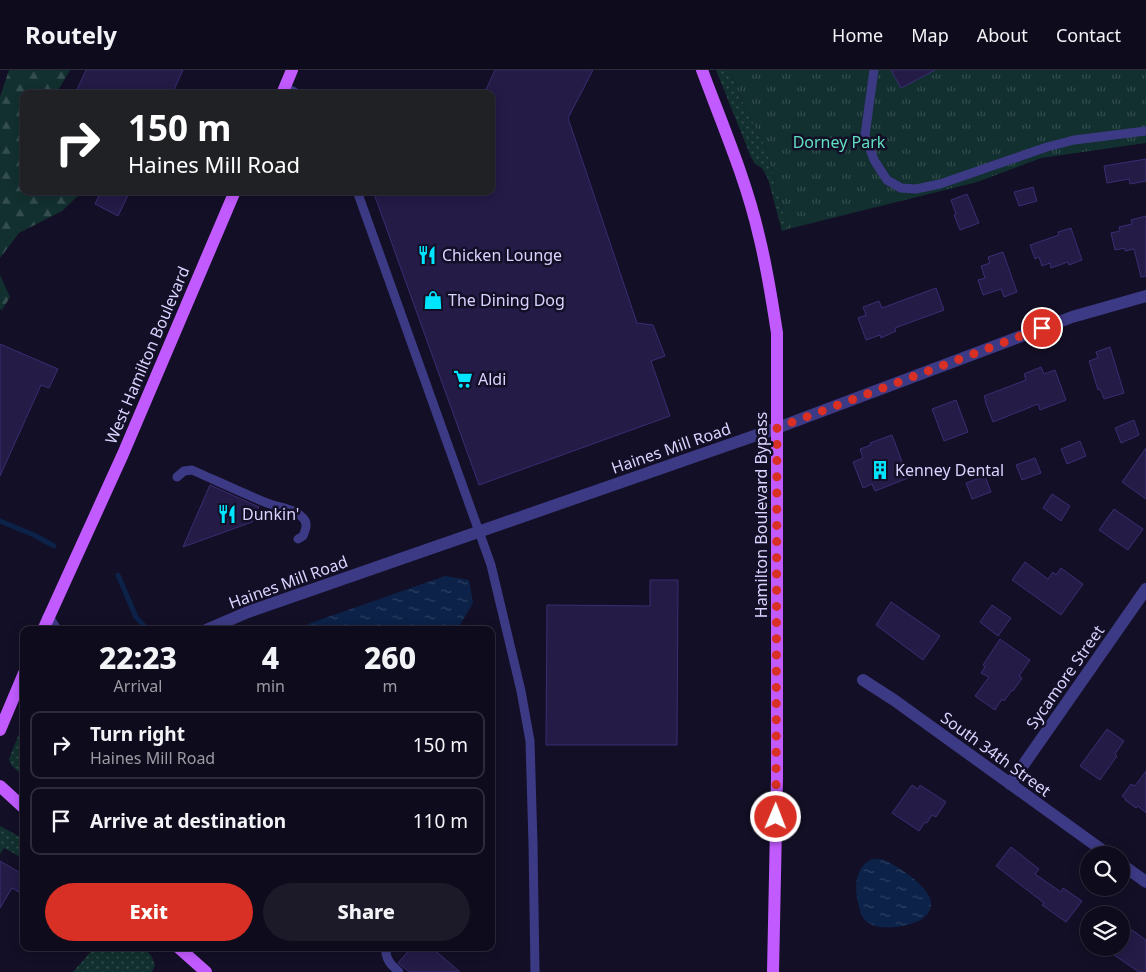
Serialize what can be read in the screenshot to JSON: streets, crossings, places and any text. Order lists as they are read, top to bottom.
{
  "streets": {
    "main road": ["West Hamilton Boulevard", "Hamilton Boulevard Bypass"],
    "street": ["Haines Mill Road", "Sycamore Street", "South 34th Street"]
  },
  "crossings": [
    ["Haines Mill Road", "Hamilton Boulevard Bypass"],
    ["Sycamore Street", "South 34th Street"]
  ],
  "parks": ["Dorney Park"],
  "places": {
    "restaurant": ["Chicken Lounge", "Dunkin'"],
    "shop": ["The Dining Dog"],
    "supermarket": ["Aldi"],
    "building": ["Kenney Dental"]
  },
  "page": {
    "header": "Routely",
    "nav": [
      "Home",
      "Map",
      "About",
      "Contact"
    ],
    "turn": ["150 m", "Haines Mill Road"],
    "eta": [
      "22:23",
      "Arrival",
      "4",
      "min",
      "260",
      "m"
    ],
    "list": [
      {
        "name": "Turn right",
        "note": "Haines Mill Road",
        "value": "150 m"
      },
      {
        "name": "Arrive at destination",
        "value": "110 m"
      }
    ],
    "buttons": ["Exit", "Share"]
  }
}
